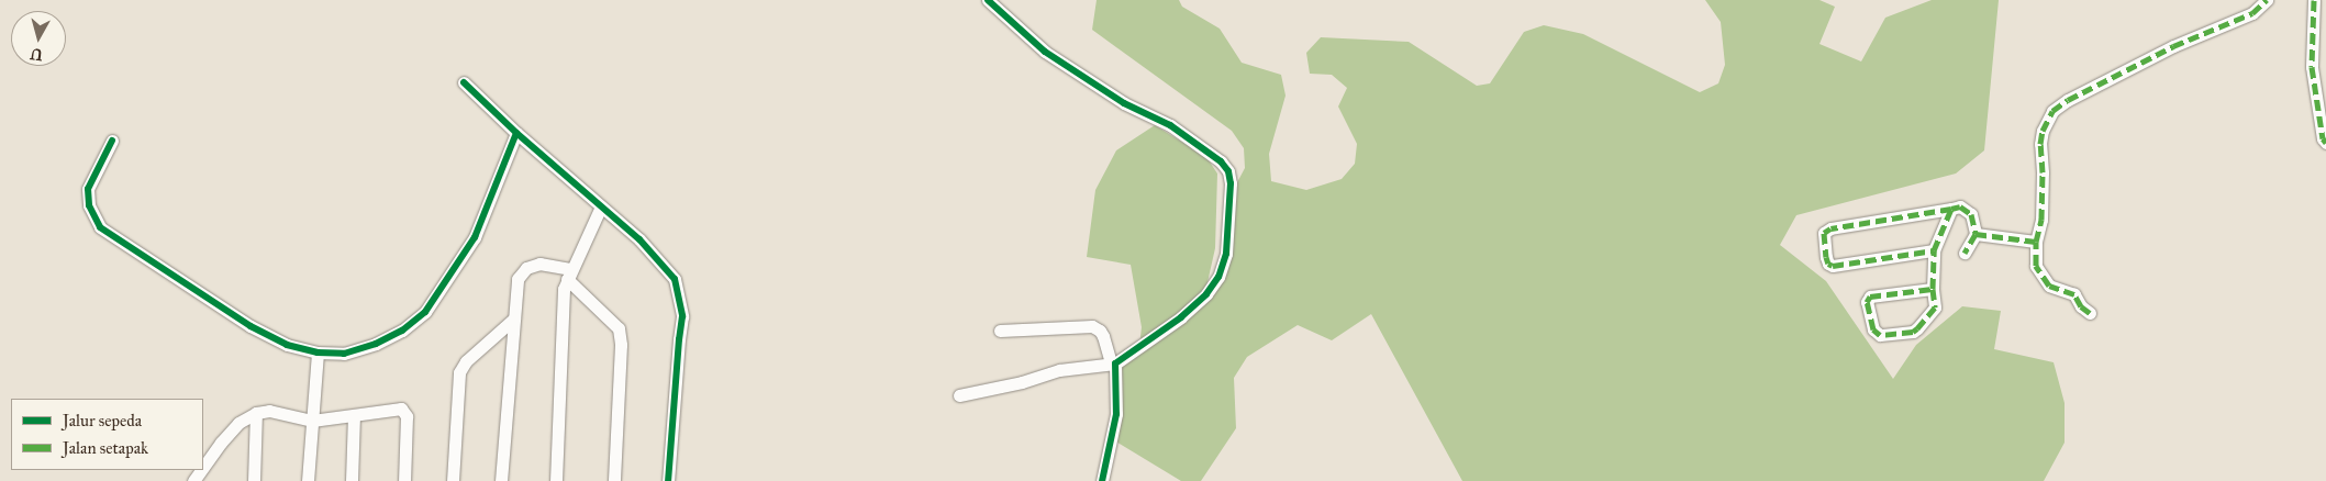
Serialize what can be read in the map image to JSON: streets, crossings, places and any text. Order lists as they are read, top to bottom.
{
  "legend": ["Jalur sepeda", "Jalan setapak"],
  "north": "bottom"
}
